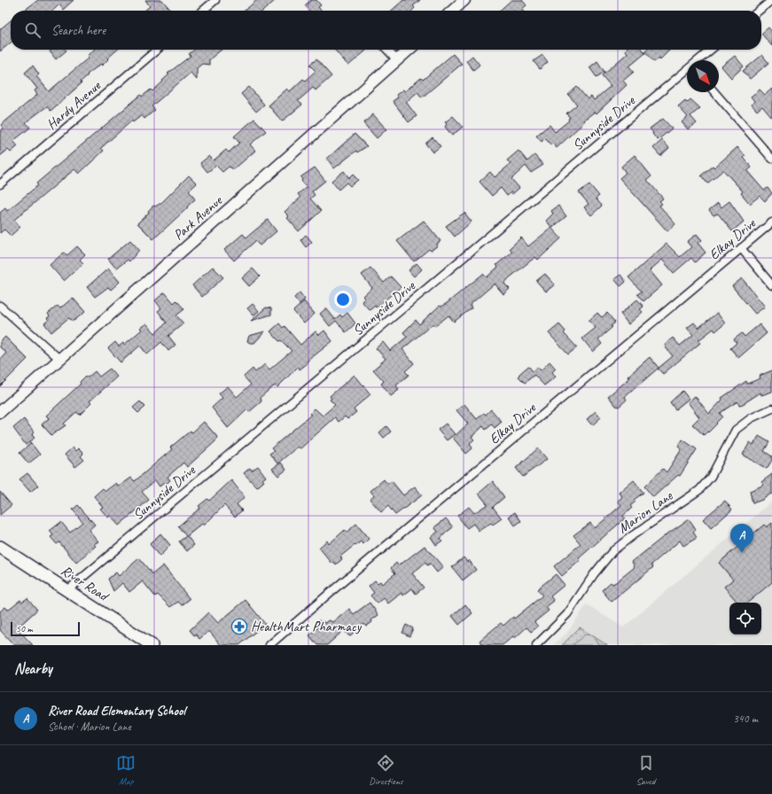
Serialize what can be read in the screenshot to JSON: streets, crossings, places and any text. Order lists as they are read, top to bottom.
{
  "streets": {
    "main road": ["River Road"],
    "street": [
      "Hardy Avenue",
      "Sunnyside Drive",
      "Park Avenue",
      "Elkay Drive",
      "Marion Lane"
    ]
  },
  "crossings": [
    ["Sunnyside Drive", "River Road"]
  ],
  "places": {
    "pharmacy": ["HealthMart Pharmacy"]
  },
  "scale_bar": "50 m",
  "north": "bottom right",
  "page": {
    "search": "Search here",
    "pins": "A",
    "scale": "50 m",
    "heading": "Nearby",
    "list": [
      {
        "mark": "A",
        "name": "River Road Elementary School",
        "note": "School · Marion Lane",
        "value": "340 m"
      }
    ],
    "nav": ["Map", "Directions", "Saved"]
  }
}
